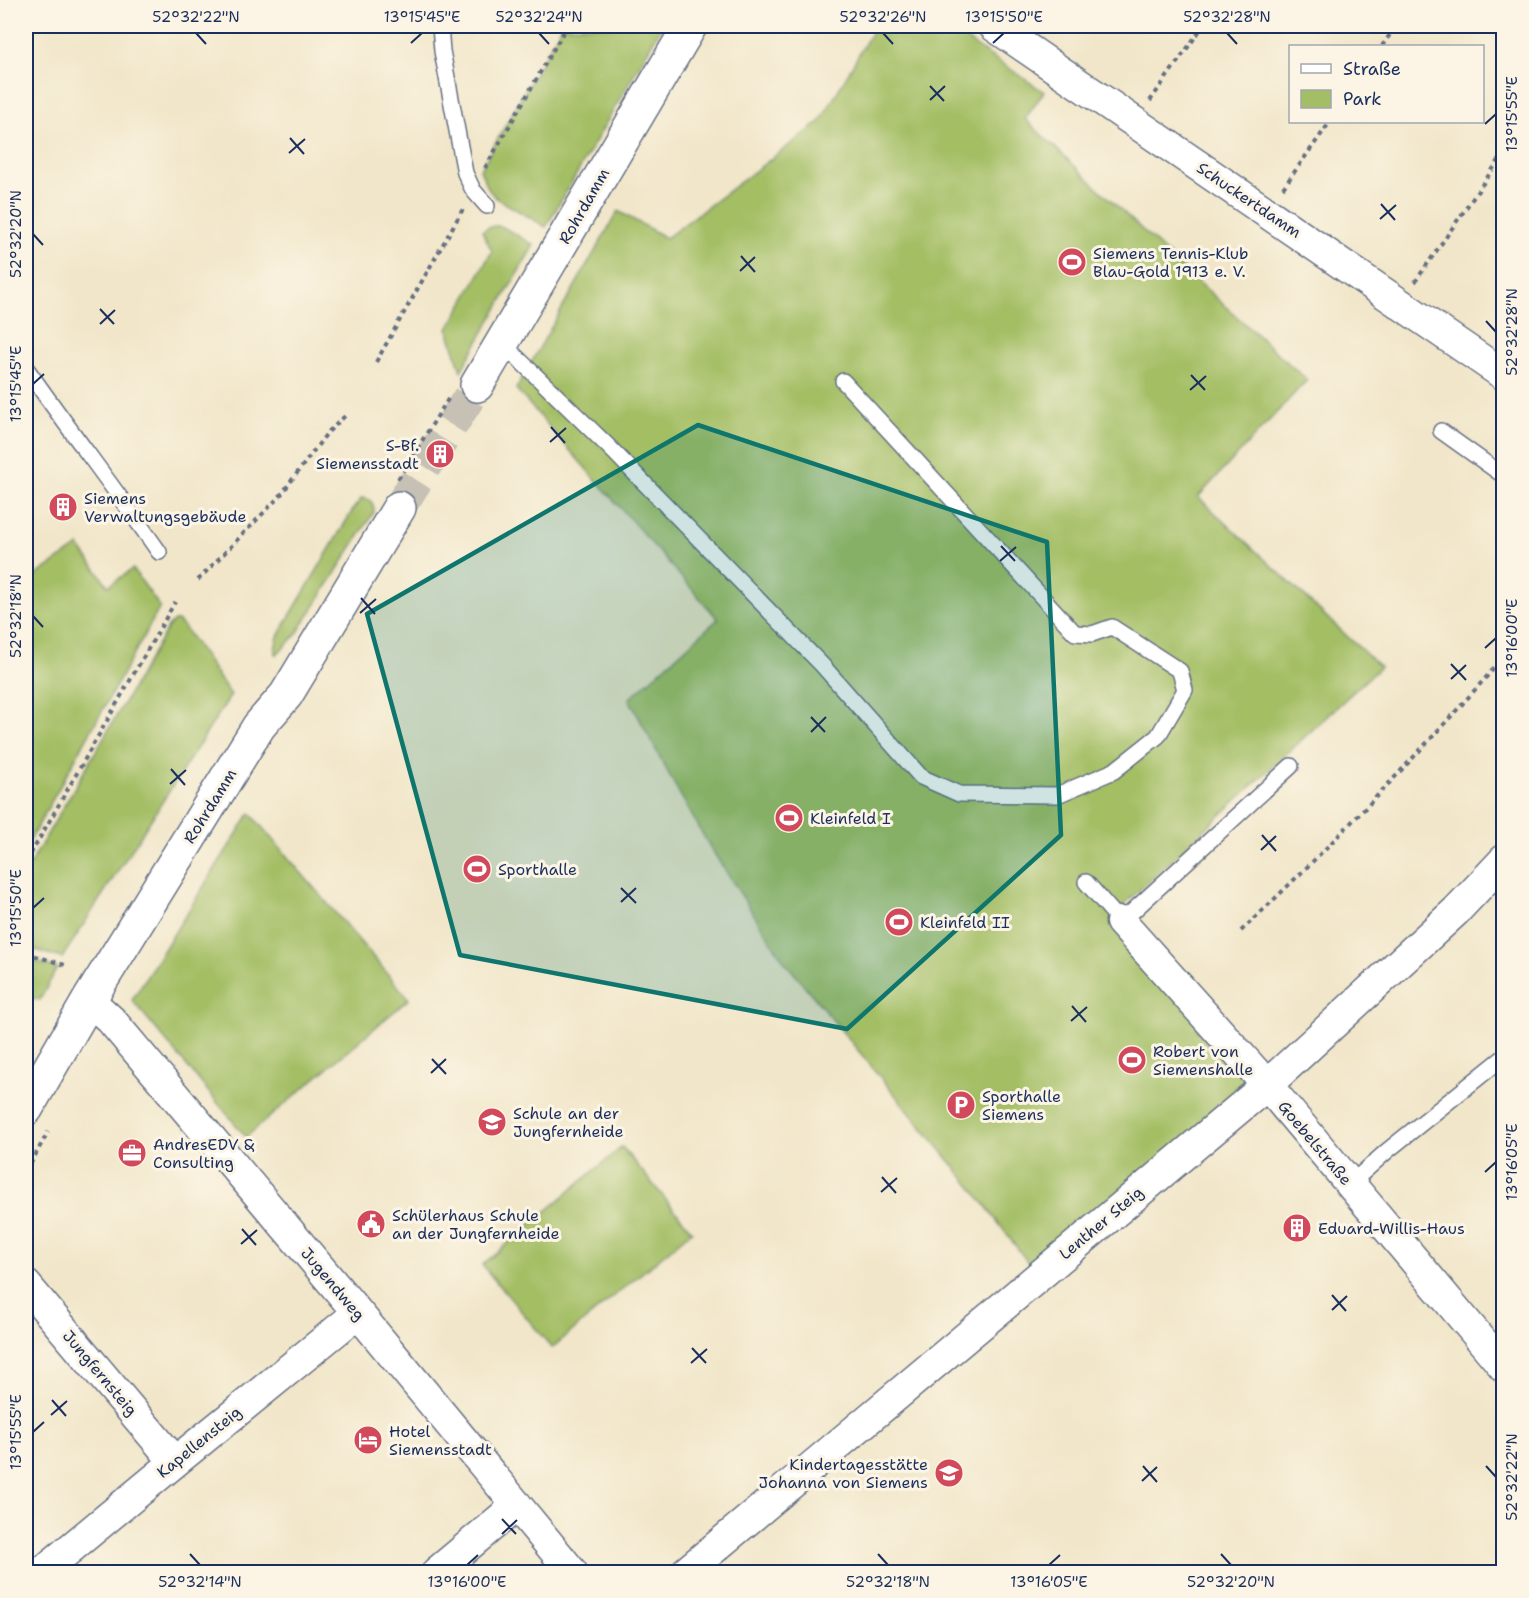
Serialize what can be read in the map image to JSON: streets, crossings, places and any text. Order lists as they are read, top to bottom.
{
  "streets": {
    "main road": ["Rohrdamm"],
    "street": [
      "Schuckertdamm",
      "Goebelstraße",
      "Lenther Steig",
      "Jugendweg",
      "Jungfernsteig",
      "Kapellensteig"
    ]
  },
  "crossings": [
    ["Rohrdamm", "Jugendweg"],
    ["Goebelstraße", "Lenther Steig"],
    ["Jugendweg", "Kapellensteig"],
    ["Jungfernsteig", "Kapellensteig"]
  ],
  "places": {
    "sports": [
      "Siemens Tennis-Klub Blau-Gold 1913 e. V.",
      "Kleinfeld I",
      "Sporthalle",
      "Kleinfeld II",
      "Robert von Siemenshalle"
    ],
    "building": ["S-Bf. Siemensstadt", "Siemens Verwaltungsgebäude", "Eduard-Willis-Haus"],
    "parking": ["Sporthalle Siemens"],
    "school or university": ["Schule an der Jungfernheide", "Kindertagesstätte Johanna von Siemens"],
    "office": ["AndresEDV & Consulting"],
    "public building": ["Schülerhaus Schule an der Jungfernheide"],
    "hotel": ["Hotel Siemensstadt"]
  },
  "legend": ["Straße", "Park"],
  "coordinates": [
    "52°32'22\"N",
    "13°15'45\"E",
    "52°32'24\"N",
    "52°32'26\"N",
    "13°15'50\"E",
    "52°32'28\"N",
    "13°15'55\"E",
    "52°32'20\"N",
    "52°32'18\"N",
    "13°16'00\"E",
    "13°16'05\"E",
    "52°32'14\"N"
  ]
}
